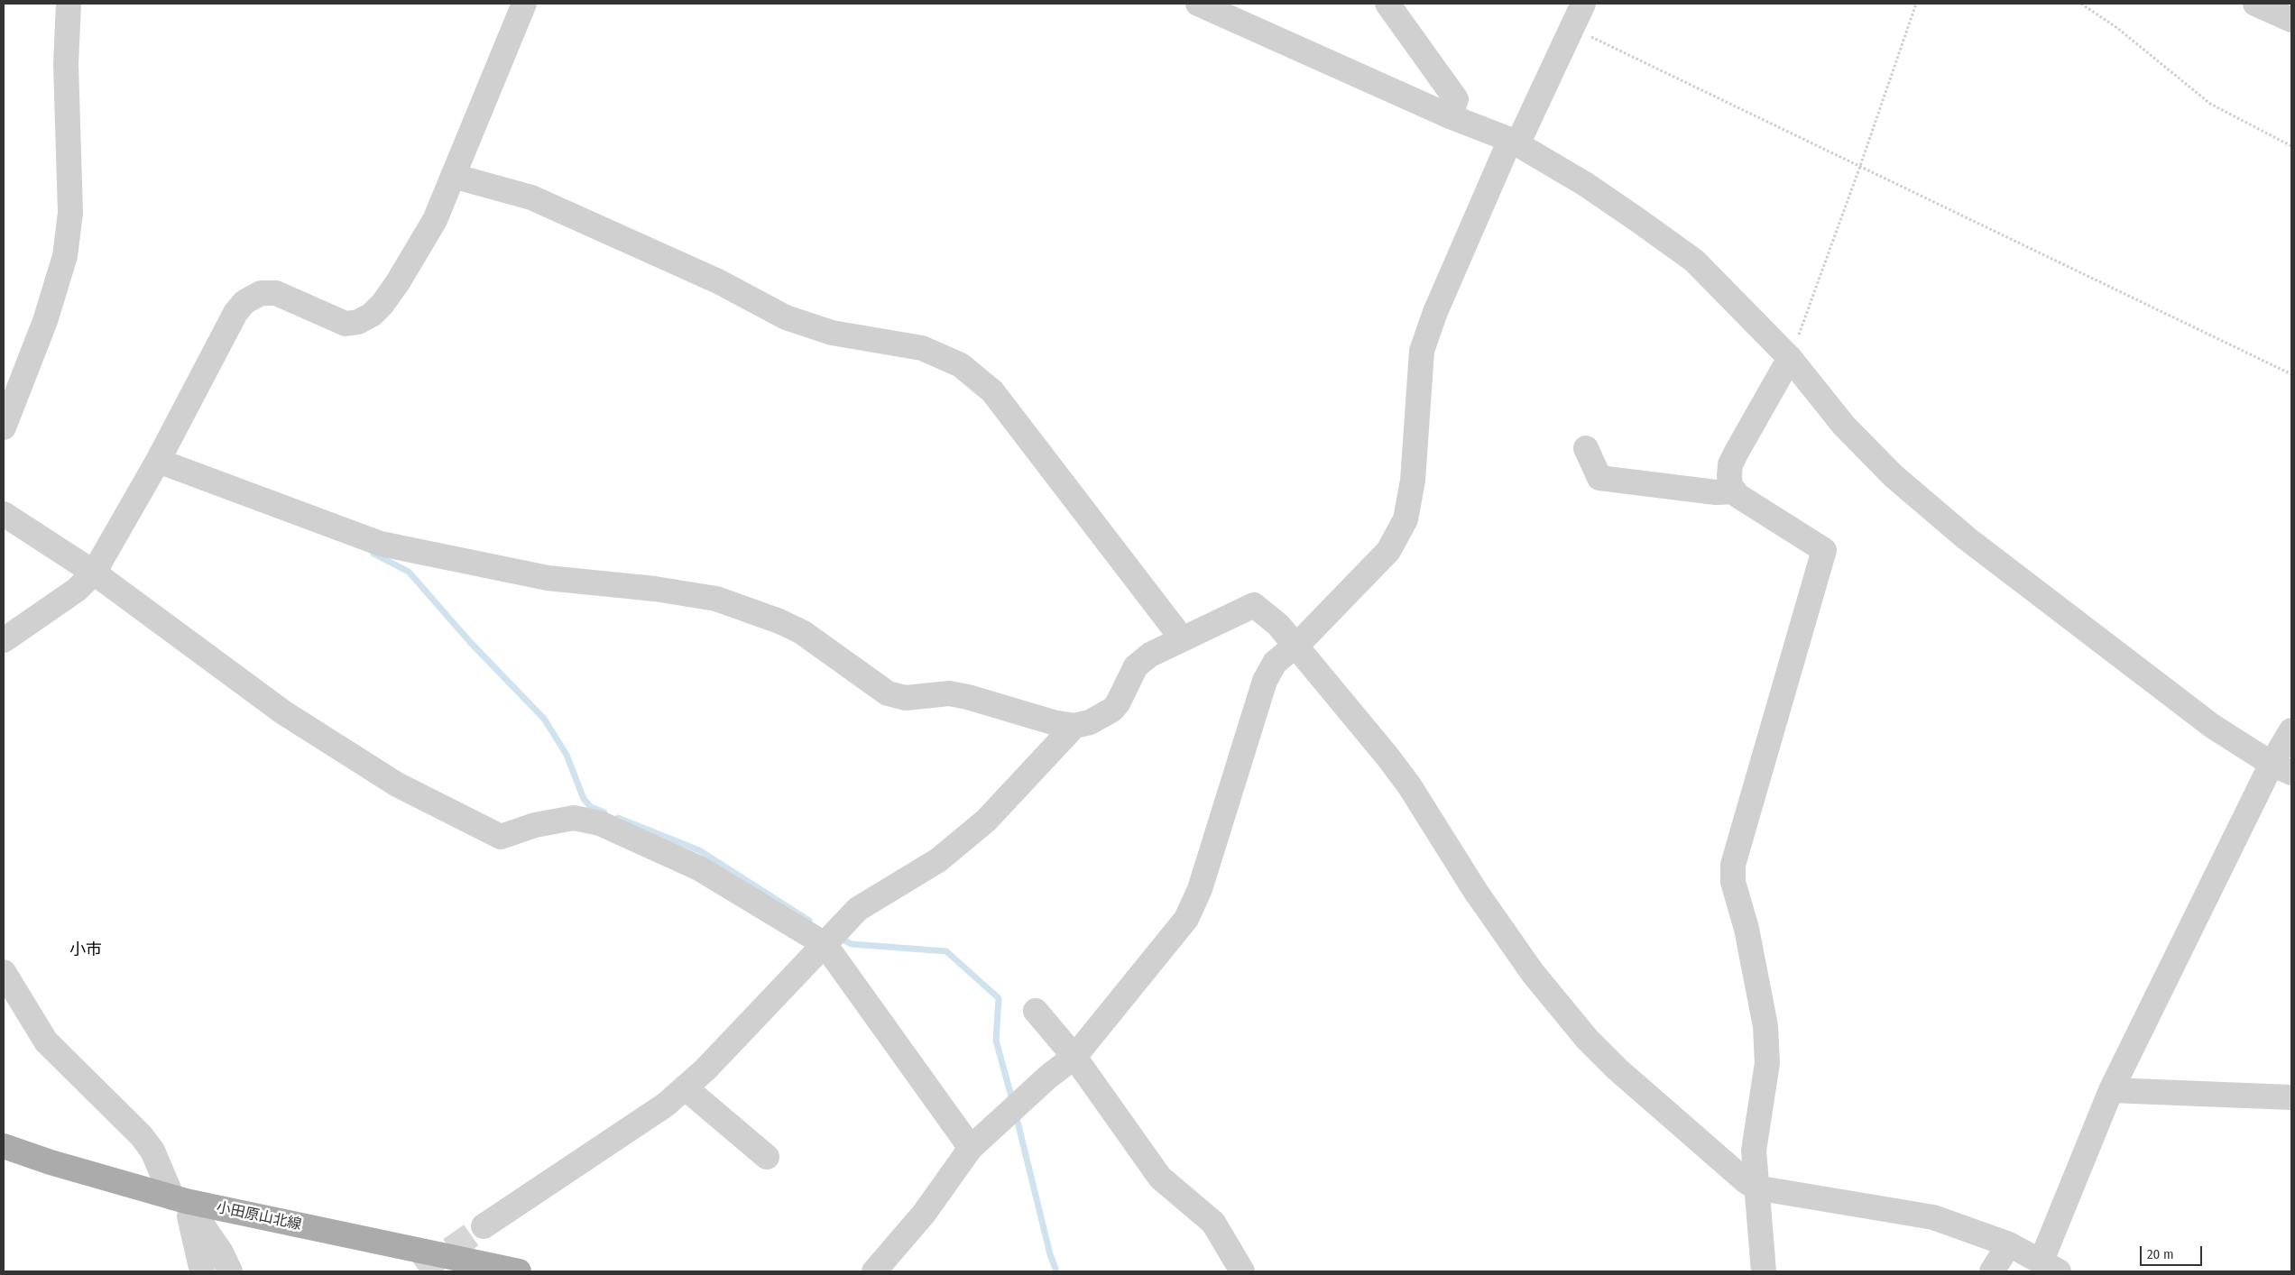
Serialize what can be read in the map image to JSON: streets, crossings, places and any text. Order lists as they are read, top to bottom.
{
  "streets": {
    "main road": ["小田原山北線"]
  },
  "districts": ["小市"],
  "scale_bar": "20 m"
}
